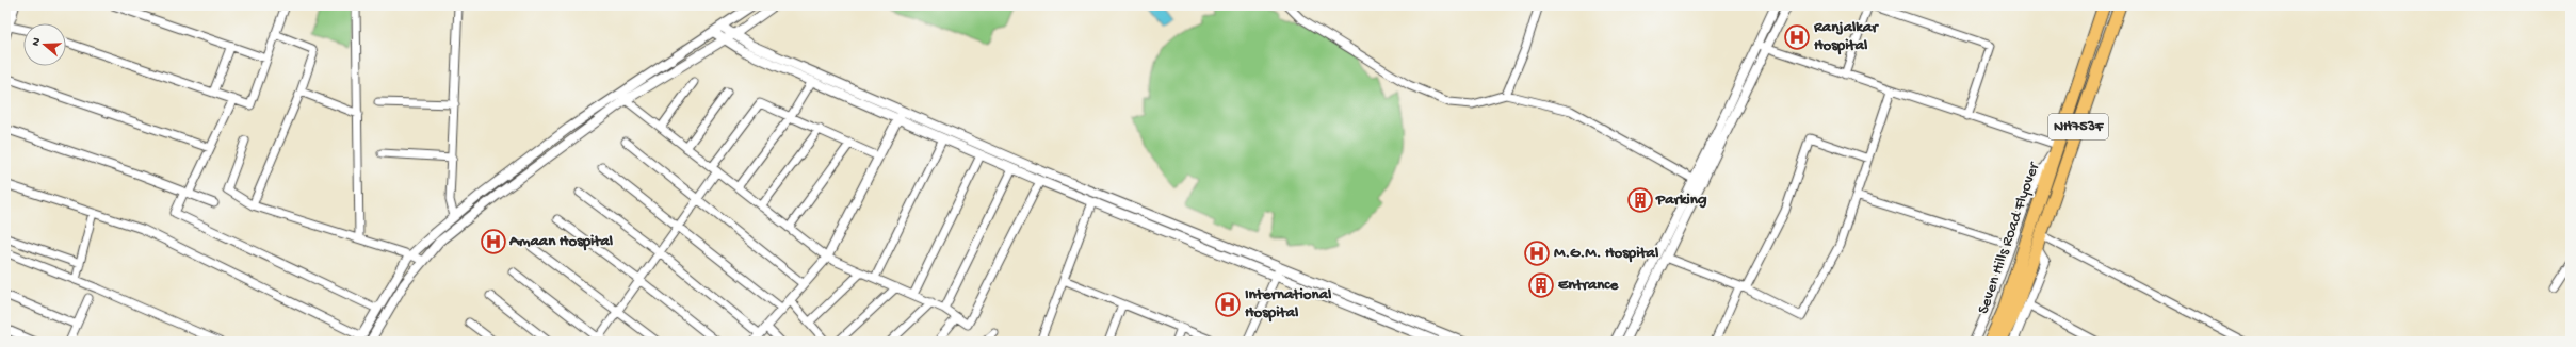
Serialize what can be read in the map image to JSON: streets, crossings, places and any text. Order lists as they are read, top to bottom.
{
  "streets": {
    "highway": ["NH753F", "Seven Hills Road Flyover"]
  },
  "crossings": [
    ["NH753F", "Seven Hills Road Flyover"]
  ],
  "places": {
    "hospital": [
      "Ranjalkar Hospital",
      "Amaan Hospital",
      "M.G.M. Hospital",
      "International Hospital"
    ],
    "building": ["Parking", "Entrance"]
  },
  "north": "left"
}
